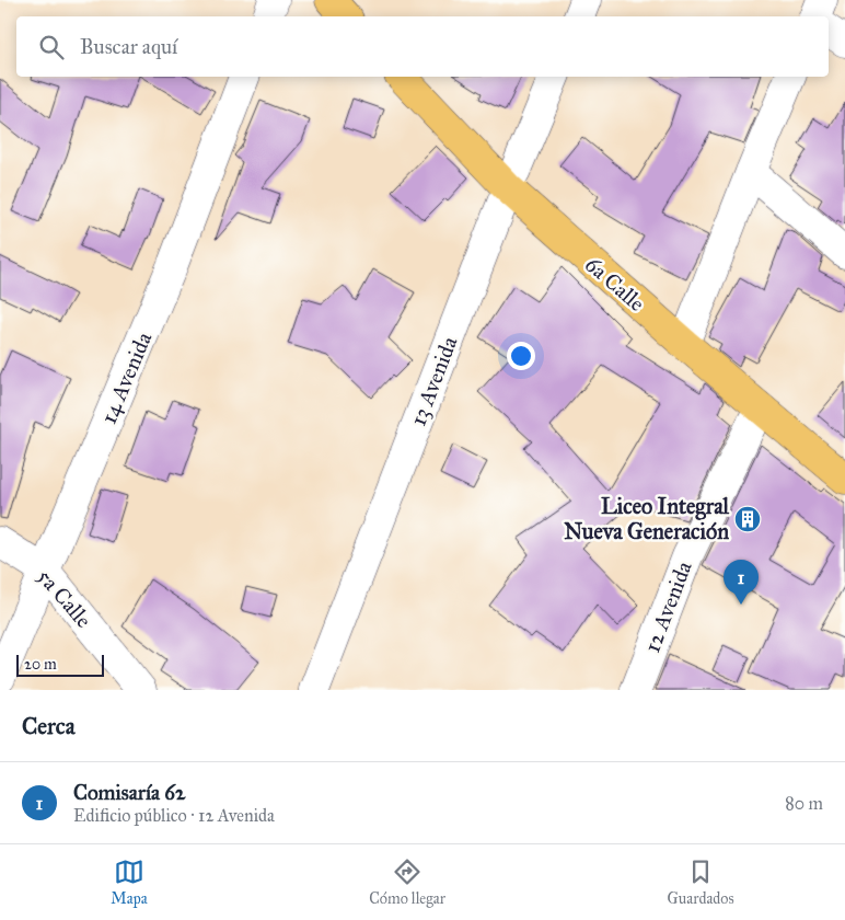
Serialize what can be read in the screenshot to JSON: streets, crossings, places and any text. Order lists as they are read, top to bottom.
{
  "streets": {
    "main road": ["6a Calle"],
    "street": [
      "14 Avenida",
      "13 Avenida",
      "5a Calle",
      "12 Avenida"
    ]
  },
  "crossings": [
    ["6a Calle", "13 Avenida"],
    ["6a Calle", "12 Avenida"],
    ["14 Avenida", "5a Calle"]
  ],
  "places": {
    "building": ["Liceo Integral Nueva Generación"]
  },
  "scale_bar": "20 m",
  "page": {
    "search": "Buscar aquí",
    "pins": "1",
    "scale": "20 m",
    "heading": "Cerca",
    "list": [
      {
        "mark": "1",
        "name": "Comisaría 62",
        "note": "Edificio público · 12 Avenida",
        "value": "80 m"
      }
    ],
    "nav": ["Mapa", "Cómo llegar", "Guardados"]
  }
}
